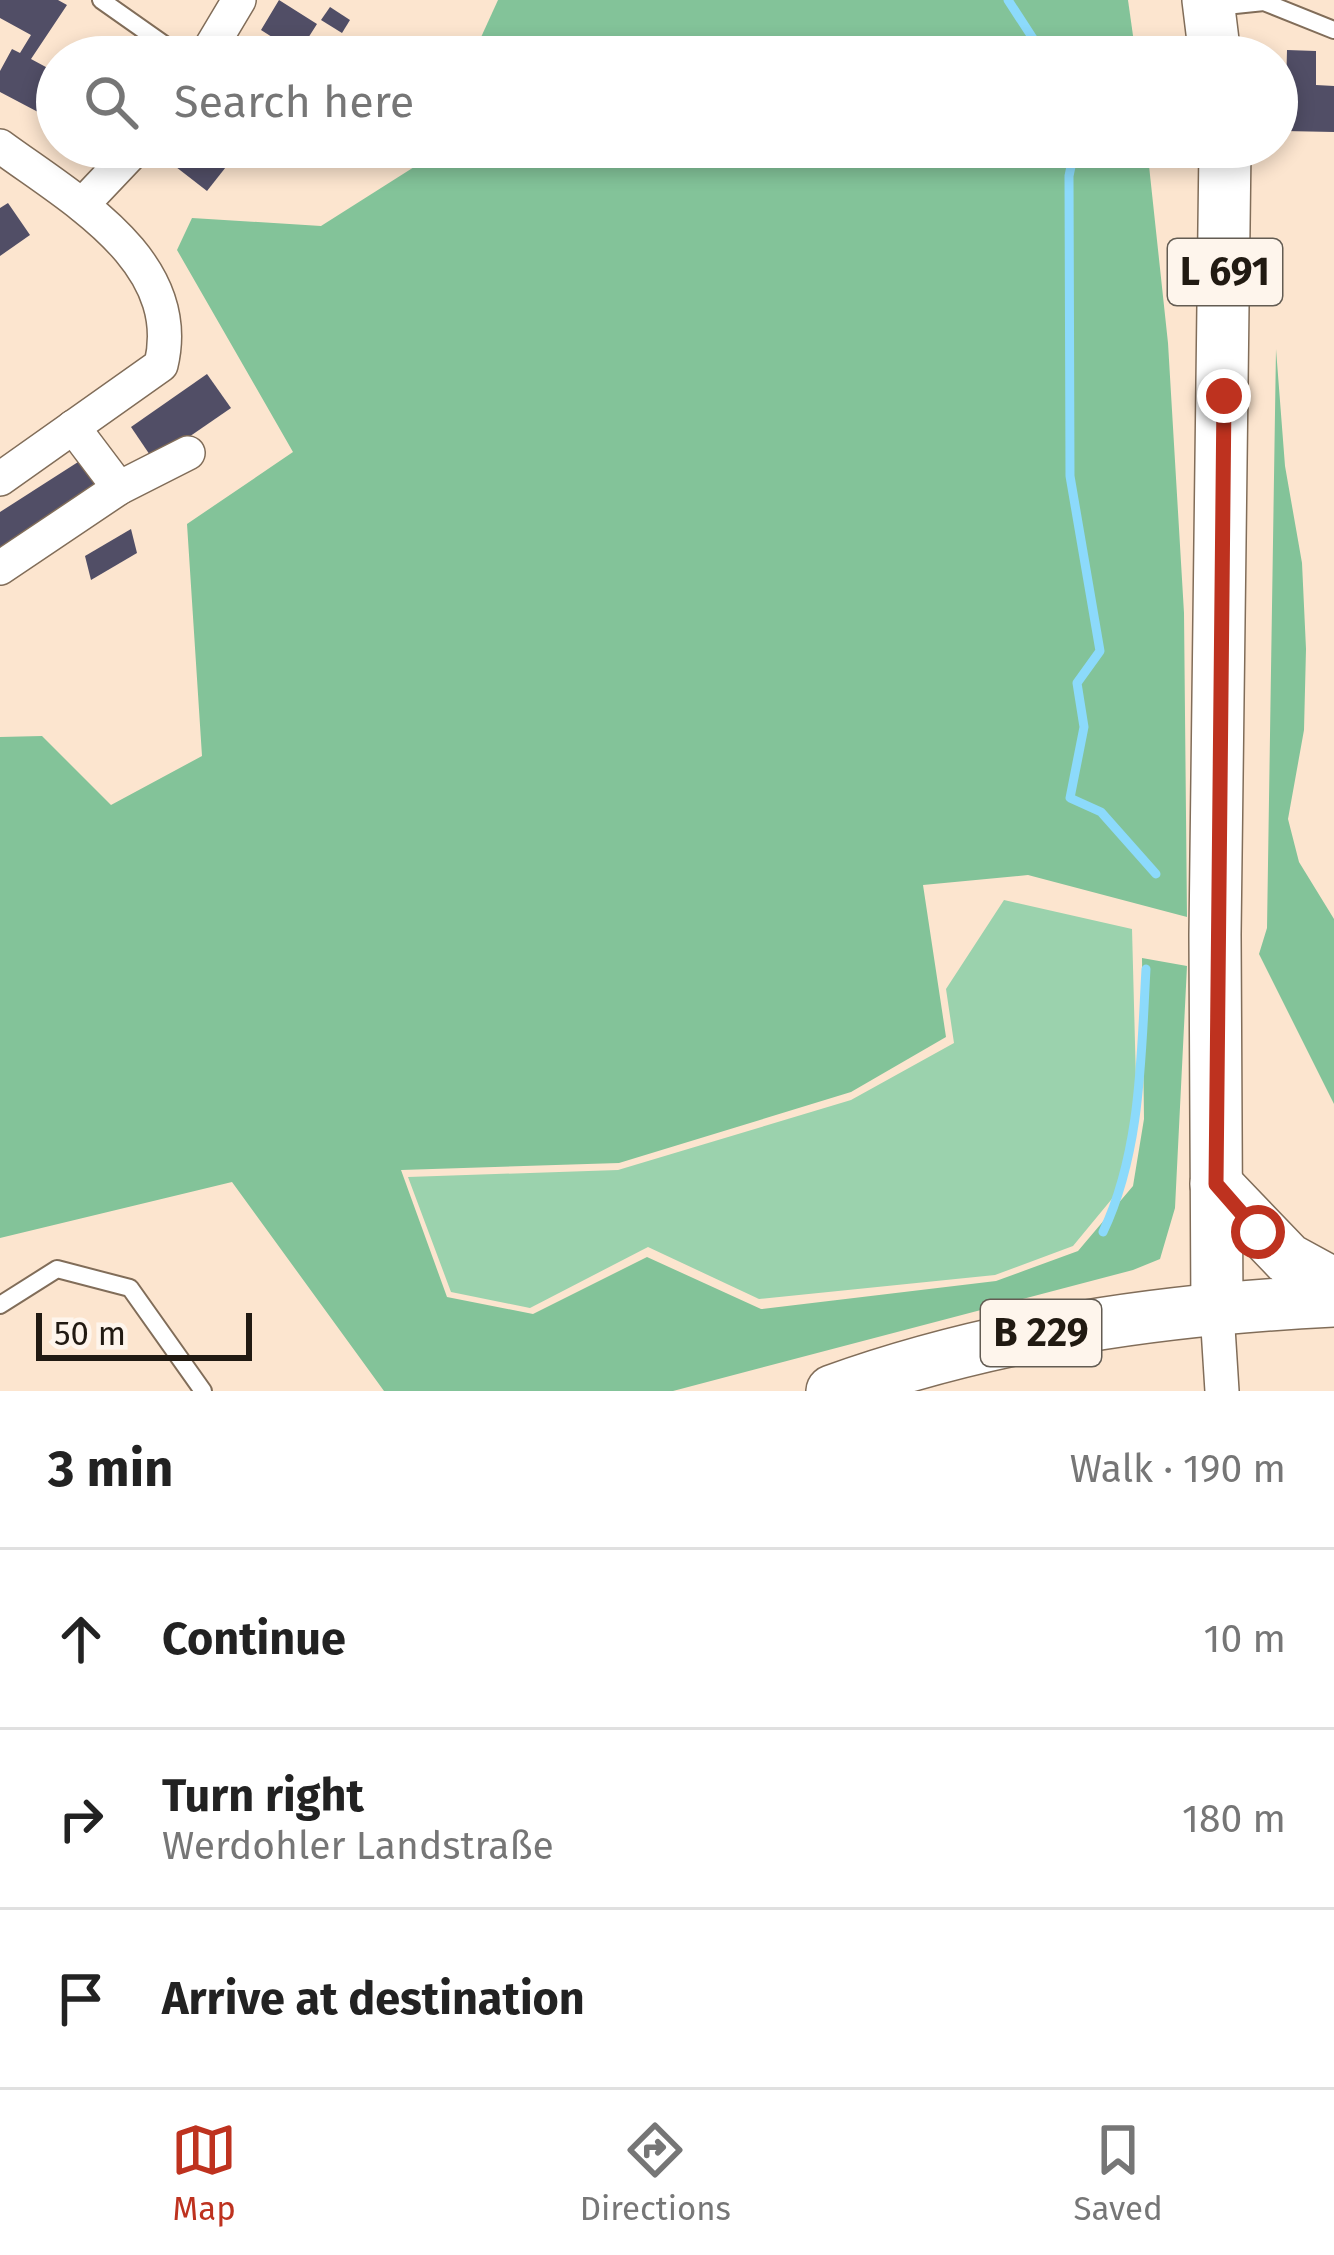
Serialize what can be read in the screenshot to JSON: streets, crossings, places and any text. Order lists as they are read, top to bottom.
{
  "streets": {
    "main road": ["L 691", "B 229"]
  },
  "crossings": [
    ["L 691", "B 229"]
  ],
  "scale_bar": "50 m",
  "page": {
    "search": "Search here",
    "scale": "50 m",
    "heading": ["3 min", "Walk · 190 m"],
    "list": [
      ["Continue", "10 m"],
      ["Turn right", "Werdohler Landstraße", "180 m"],
      "Arrive at destination"
    ],
    "nav": ["Map", "Directions", "Saved"]
  }
}
